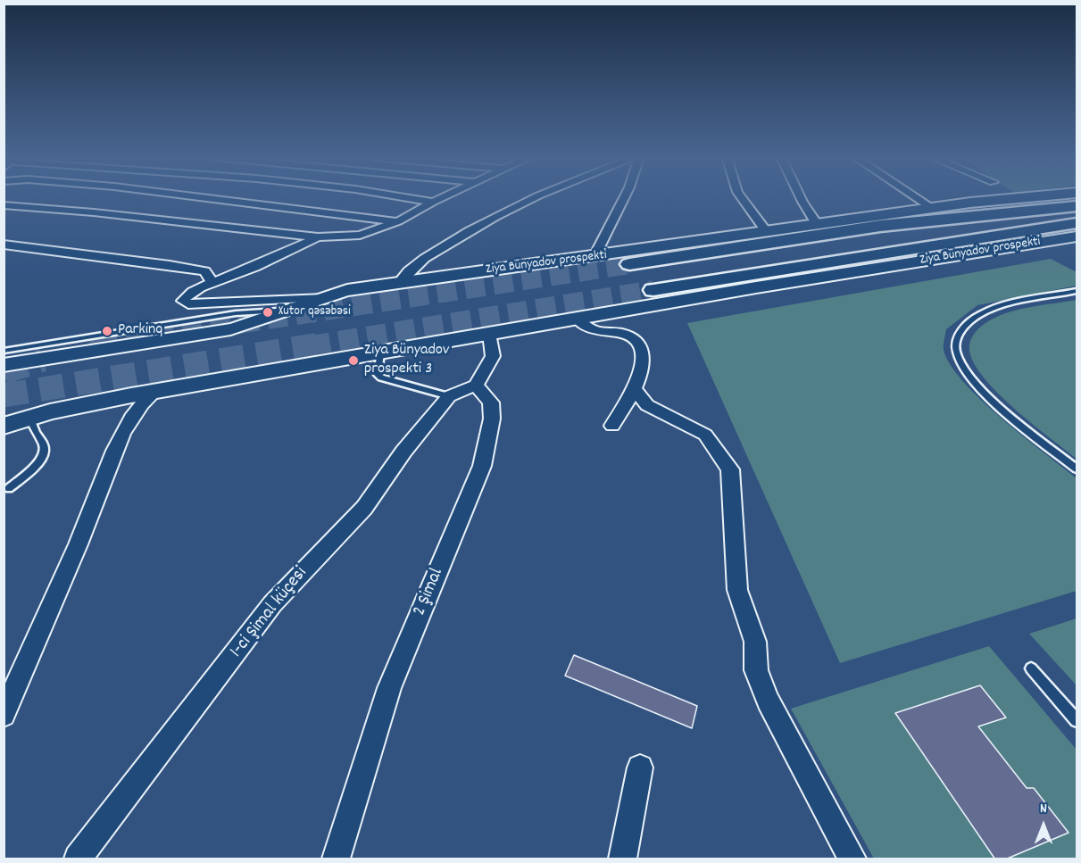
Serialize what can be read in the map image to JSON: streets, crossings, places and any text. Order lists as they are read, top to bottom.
{
  "streets": {
    "main road": ["Ziya Bünyadov prospekti"],
    "street": ["2 Şimal", "1-ci Şimal küçesi"]
  },
  "crossings": [
    ["2 Şimal", "1-ci Şimal küçesi"]
  ],
  "places": ["Xutor qəsəbəsi", "Parkinq", "Ziya Bünyadov prospekti 3"],
  "north": "top"
}
